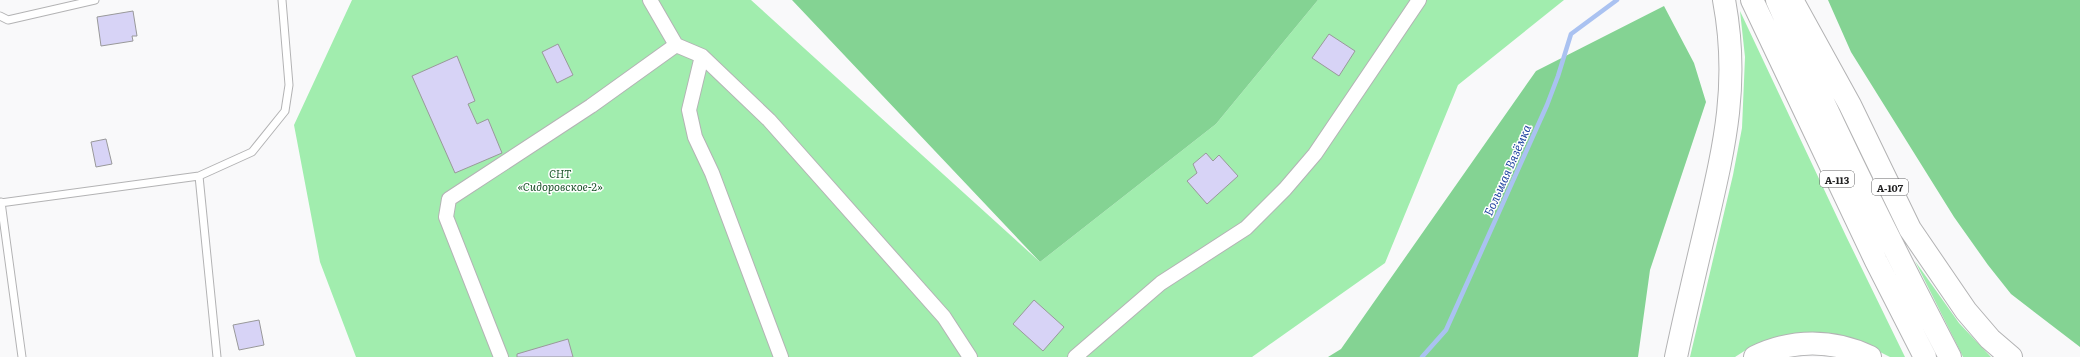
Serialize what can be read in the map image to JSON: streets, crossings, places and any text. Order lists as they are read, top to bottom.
{
  "streets": {
    "highway": ["А-113", "А-107"]
  },
  "water": ["Большая Вязёмка"],
  "parks": ["СНТ «Сидоровское-2»"]
}
